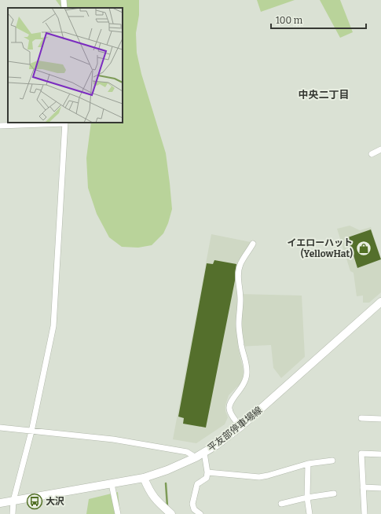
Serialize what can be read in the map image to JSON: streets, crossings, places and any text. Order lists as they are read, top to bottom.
{
  "streets": {
    "main road": ["平友部停車場線"]
  },
  "districts": ["中央二丁目"],
  "places": {
    "shop": ["イエローハット (YellowHat)"],
    "bus stop": ["大沢"]
  },
  "scale_bar": "100 m"
}
